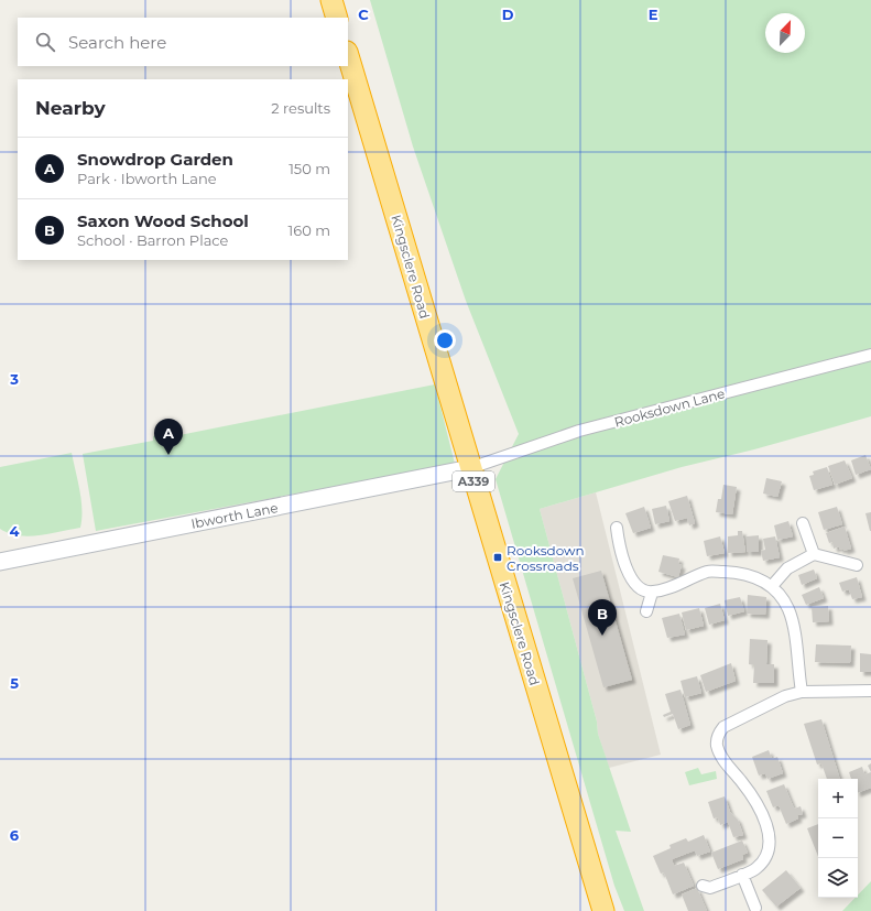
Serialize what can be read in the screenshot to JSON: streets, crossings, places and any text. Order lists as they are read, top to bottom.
{
  "streets": {
    "highway": ["Kingsclere Road", "A339"],
    "street": ["Rooksdown Lane", "Ibworth Lane"]
  },
  "crossings": [
    ["Kingsclere Road", "Rooksdown Lane"],
    ["Kingsclere Road", "Ibworth Lane"],
    ["Rooksdown Lane", "Ibworth Lane"]
  ],
  "places": {
    "transit": ["Rooksdown Crossroads"]
  },
  "north": "top right",
  "page": {
    "search": "Search here",
    "heading": ["Nearby", "2 results"],
    "list": [
      {
        "mark": "A",
        "name": "Snowdrop Garden",
        "note": "Park · Ibworth Lane",
        "value": "150 m"
      },
      {
        "mark": "B",
        "name": "Saxon Wood School",
        "note": "School · Barron Place",
        "value": "160 m"
      }
    ],
    "pins": ["A", "B"],
    "map_buttons": ["+", "−"]
  },
  "grid": {
    "columns": ["C", "D", "E"],
    "rows": [
      "3",
      "4",
      "5",
      "6"
    ]
  }
}
